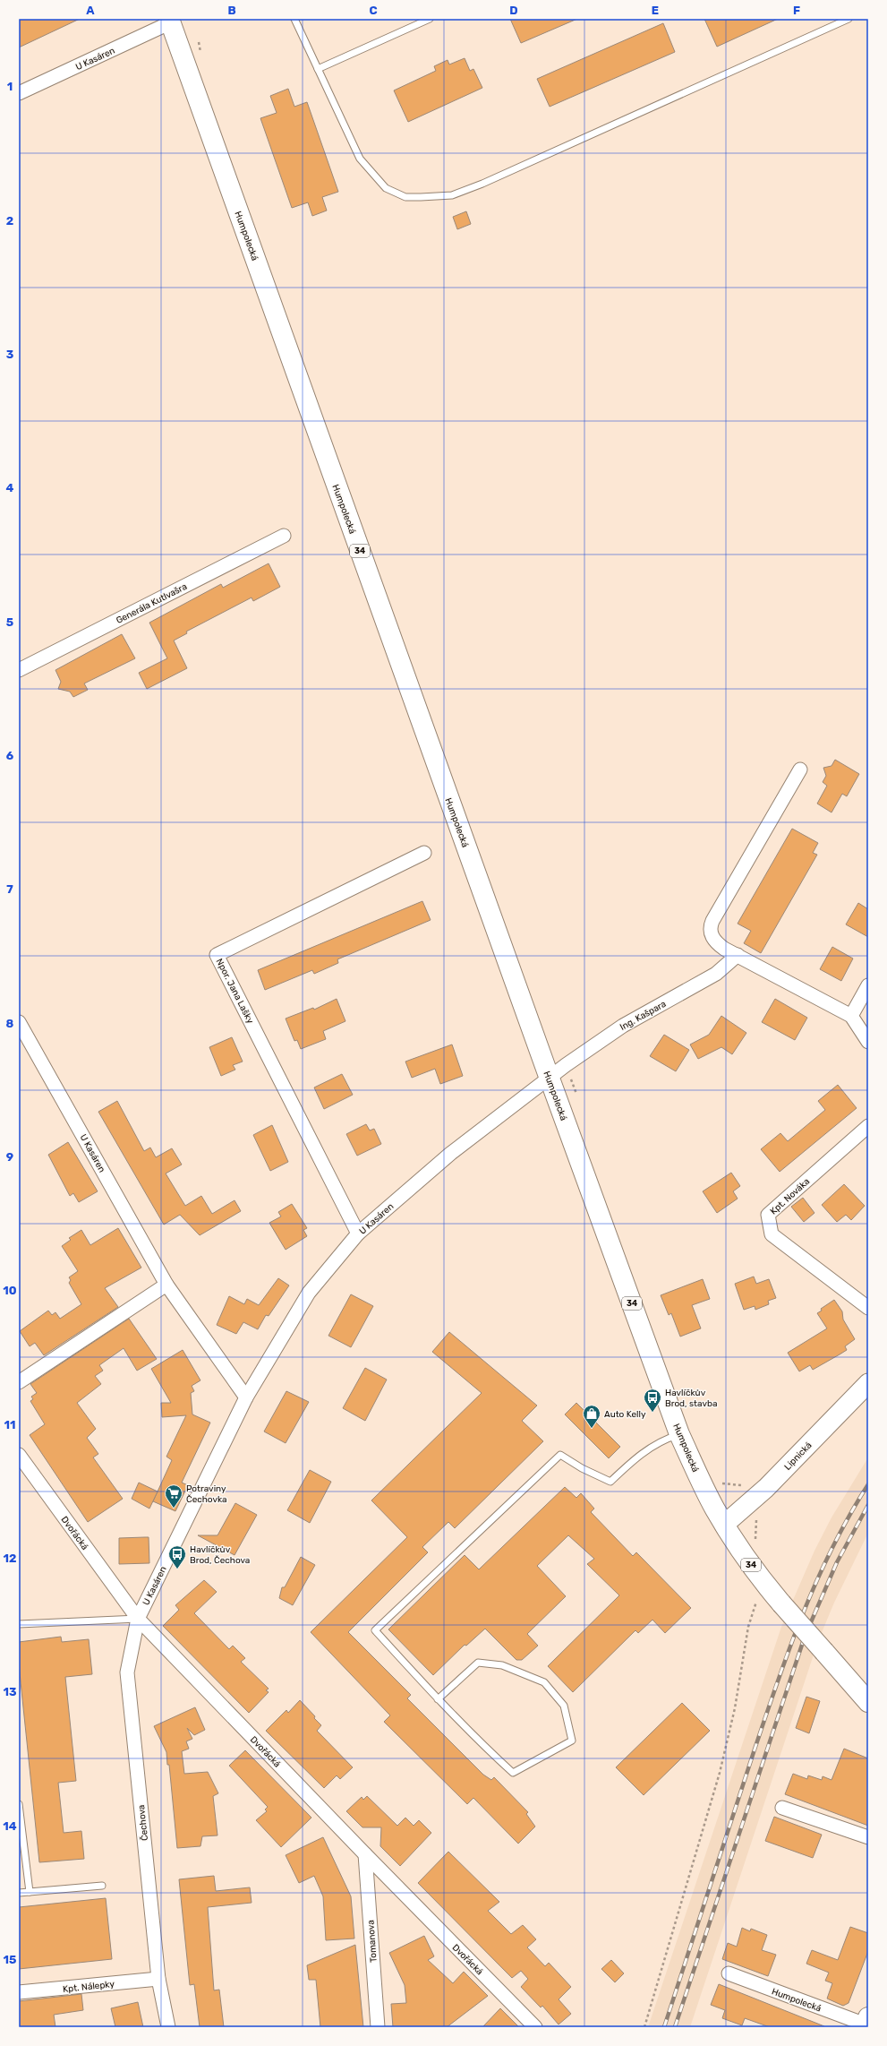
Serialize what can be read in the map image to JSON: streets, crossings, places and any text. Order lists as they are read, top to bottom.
{
  "streets": {
    "main road": ["Humpolecká", "34"],
    "street": [
      "U Kasáren",
      "Generála Kutlvašra",
      "Npor. Jana Lašky",
      "Ing. Kašpara",
      "Kpt. Nováka",
      "Lipnická",
      "Dvořácká",
      "Čechova",
      "Tomanova",
      "Kpt. Nálepky"
    ]
  },
  "crossings": [
    ["U Kasáren", "Humpolecká"],
    ["U Kasáren", "Npor. Jana Lašky"],
    ["U Kasáren", "Ing. Kašpara"],
    ["U Kasáren", "Dvořácká"],
    ["U Kasáren", "Čechova"],
    ["Humpolecká", "Ing. Kašpara"],
    ["Humpolecká", "Lipnická"],
    ["Dvořácká", "Čechova"],
    ["Dvořácká", "Tomanova"],
    ["Čechova", "Kpt. Nálepky"]
  ],
  "places": {
    "bus stop": ["Havlíčkův Brod, stavba", "Havlíčkův Brod, Čechova"],
    "shop": ["Auto Kelly"],
    "supermarket": ["Potraviny Čechovka"]
  },
  "grid": {
    "columns": [
      "A",
      "B",
      "C",
      "D",
      "E",
      "F"
    ],
    "rows": [
      "1",
      "2",
      "3",
      "4",
      "5",
      "6",
      "7",
      "8",
      "9",
      "10",
      "11",
      "12",
      "13",
      "14",
      "15"
    ]
  }
}
